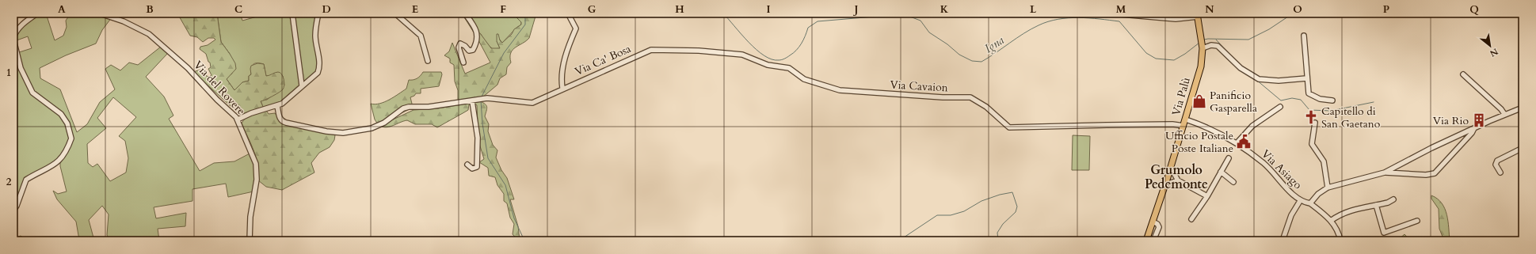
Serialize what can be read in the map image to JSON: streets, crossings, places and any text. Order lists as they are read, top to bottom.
{
  "streets": {
    "main road": ["Via Palù"],
    "street": [
      "Via Ca' Bosa",
      "Via Cavaion",
      "Via del Rovere",
      "Via Asiago"
    ]
  },
  "crossings": [
    ["Via Ca' Bosa", "Via Cavaion"],
    ["Via Cavaion", "Via Palù"],
    ["Via Palù", "Via Asiago"]
  ],
  "districts": ["Grumolo Pedemonte"],
  "water": ["Igna"],
  "places": {
    "shop": ["Panificio Gasparella"],
    "church": ["Capitello di San Gaetano"],
    "building": ["Via Rio"],
    "public building": ["Ufficio Postale Poste Italiane"]
  },
  "north": "bottom right",
  "grid": {
    "columns": [
      "A",
      "B",
      "C",
      "D",
      "E",
      "F",
      "G",
      "H",
      "I",
      "J",
      "K",
      "L",
      "M",
      "N",
      "O",
      "P",
      "Q"
    ],
    "rows": ["1", "2"]
  }
}
